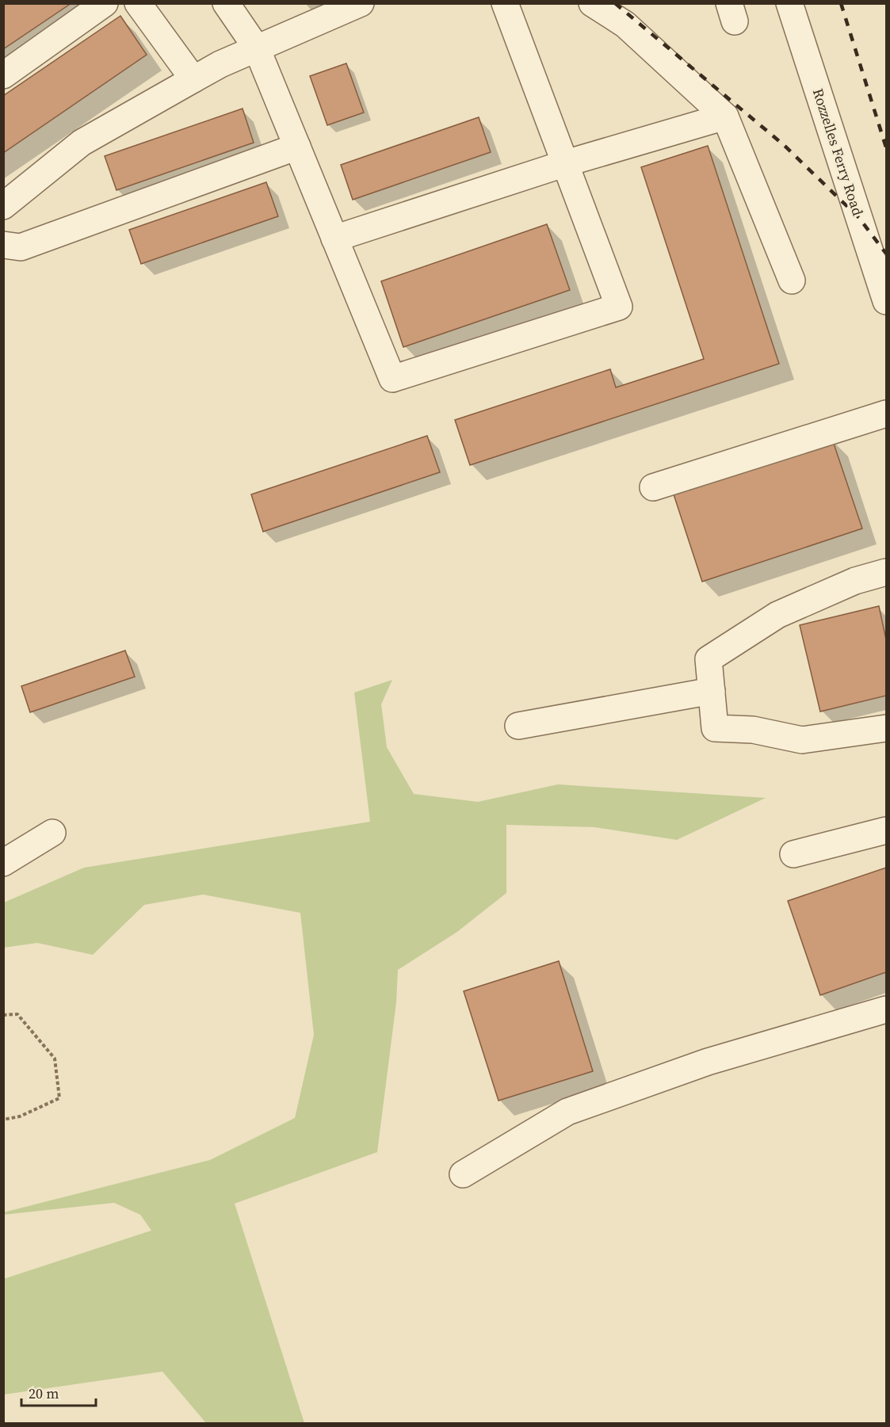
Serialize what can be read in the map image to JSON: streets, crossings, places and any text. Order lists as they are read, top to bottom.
{
  "streets": {
    "street": ["Rozzelles Ferry Road"]
  },
  "scale_bar": "20 m"
}
